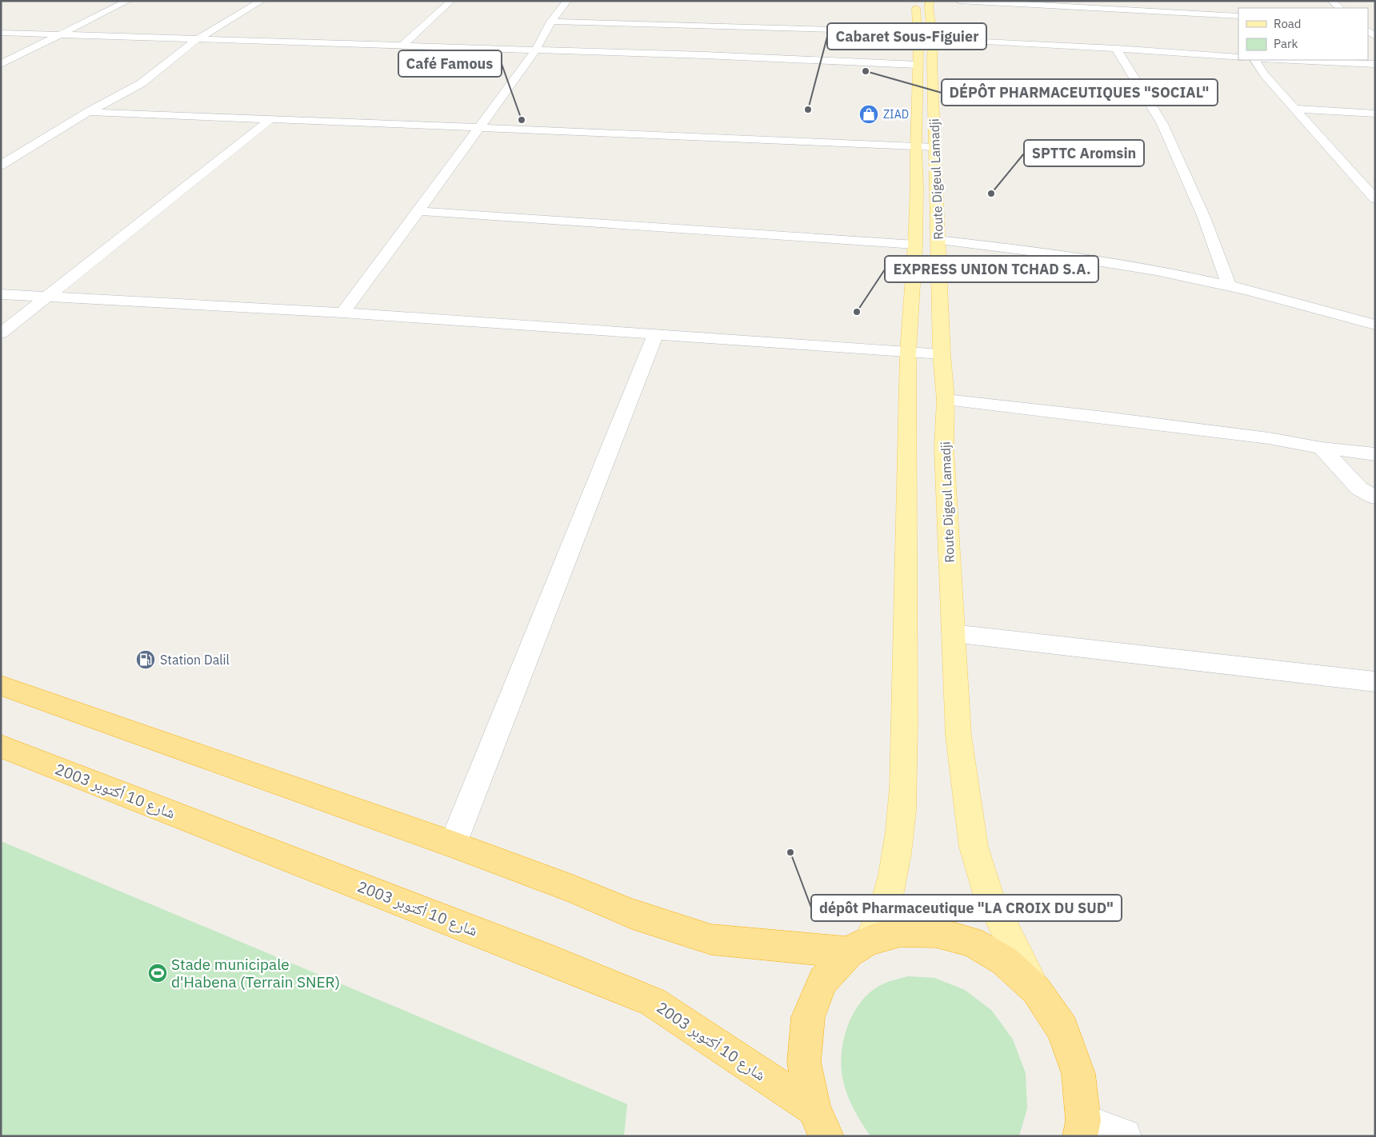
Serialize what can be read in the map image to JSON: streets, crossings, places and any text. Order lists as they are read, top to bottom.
{
  "streets": {
    "highway": ["شارع 10 أكتوبر 2003"],
    "main road": ["Route Digeul Lamadji"]
  },
  "places": {
    "other": [
      "DÉPÔT PHARMACEUTIQUES \"SOCIAL\"",
      "Cabaret Sous-Figuier",
      "Café Famous",
      "SPTTC Aromsin",
      "EXPRESS UNION TCHAD S.A.",
      "dépôt Pharmaceutique \"LA CROIX DU SUD\""
    ],
    "shop": ["ZIAD"],
    "fuel station": ["Station Dalil"],
    "sports": ["Stade municipale d'Habena (Terrain SNER)"]
  },
  "legend": ["Road", "Park"]
}
